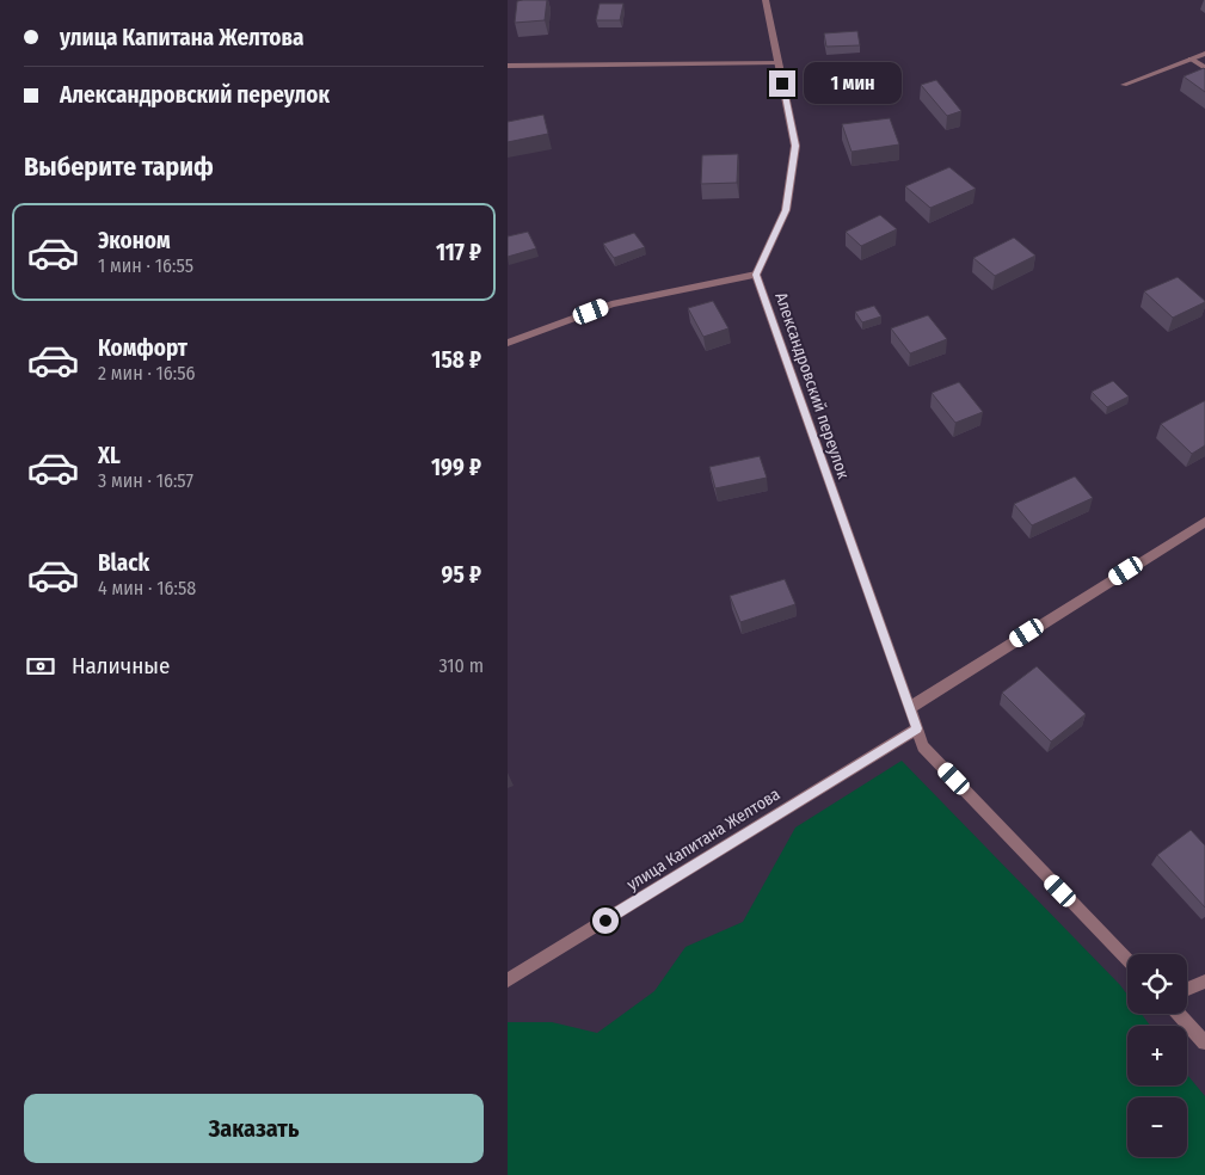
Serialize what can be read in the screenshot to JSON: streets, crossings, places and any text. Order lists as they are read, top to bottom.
{
  "streets": {
    "street": ["Александровский переулок", "улица Капитана Желтова"]
  },
  "crossings": [
    ["Александровский переулок", "улица Капитана Желтова"]
  ],
  "page": {
    "banner": ["улица Капитана Желтова", "Александровский переулок"],
    "bubble": "1 мин",
    "heading": "Выберите тариф",
    "list": [
      {
        "name": "Эконом",
        "note": "1 мин · 16:55",
        "value": "117 ₽"
      },
      {
        "name": "Комфорт",
        "note": "2 мин · 16:56",
        "value": "158 ₽"
      },
      {
        "name": "XL",
        "note": "3 мин · 16:57",
        "value": "199 ₽"
      },
      {
        "name": "Black",
        "note": "4 мин · 16:58",
        "value": "95 ₽"
      }
    ],
    "pay": ["Наличные", "310 m"],
    "map_buttons": ["+", "−"],
    "buttons": "Заказать"
  }
}
